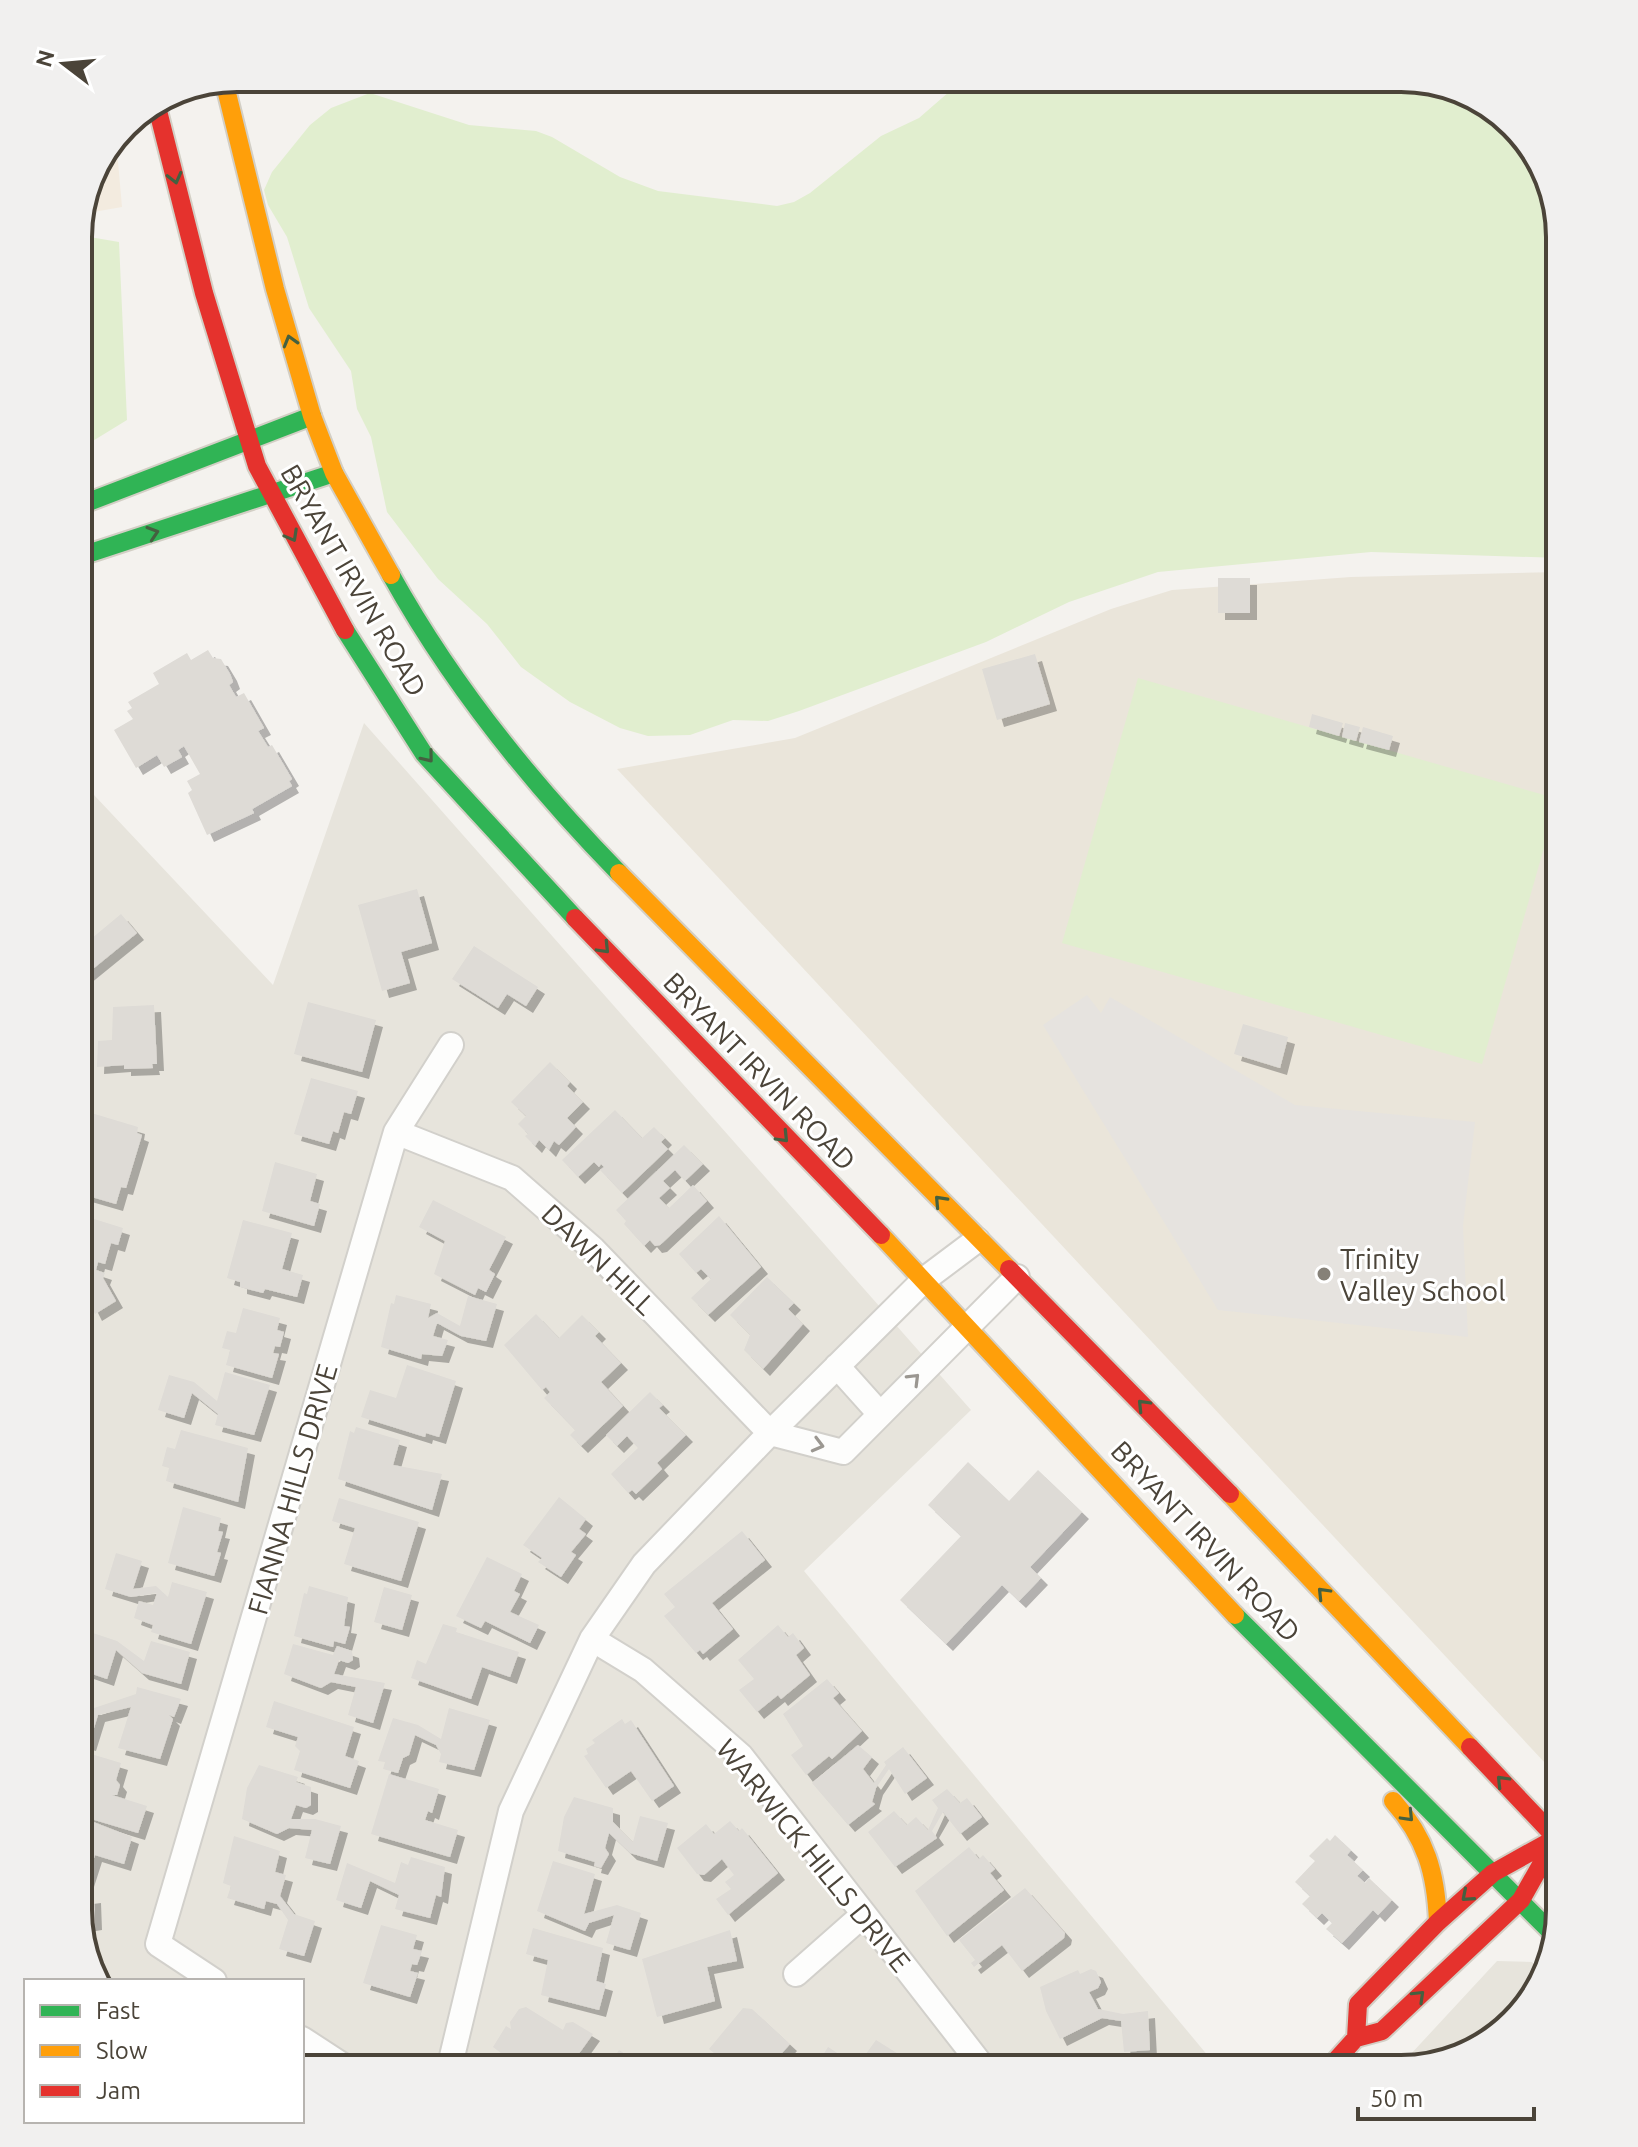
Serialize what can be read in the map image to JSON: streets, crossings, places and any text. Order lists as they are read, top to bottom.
{
  "streets": {
    "main road": ["BRYANT IRVIN ROAD"],
    "street": ["DAWN HILL", "FIANNA HILLS DRIVE", "WARWICK HILLS DRIVE"]
  },
  "crossings": [
    ["DAWN HILL", "FIANNA HILLS DRIVE"]
  ],
  "places": ["Trinity Valley School"],
  "legend": ["Fast", "Slow", "Jam"],
  "scale_bar": "50 m",
  "north": "left"
}
